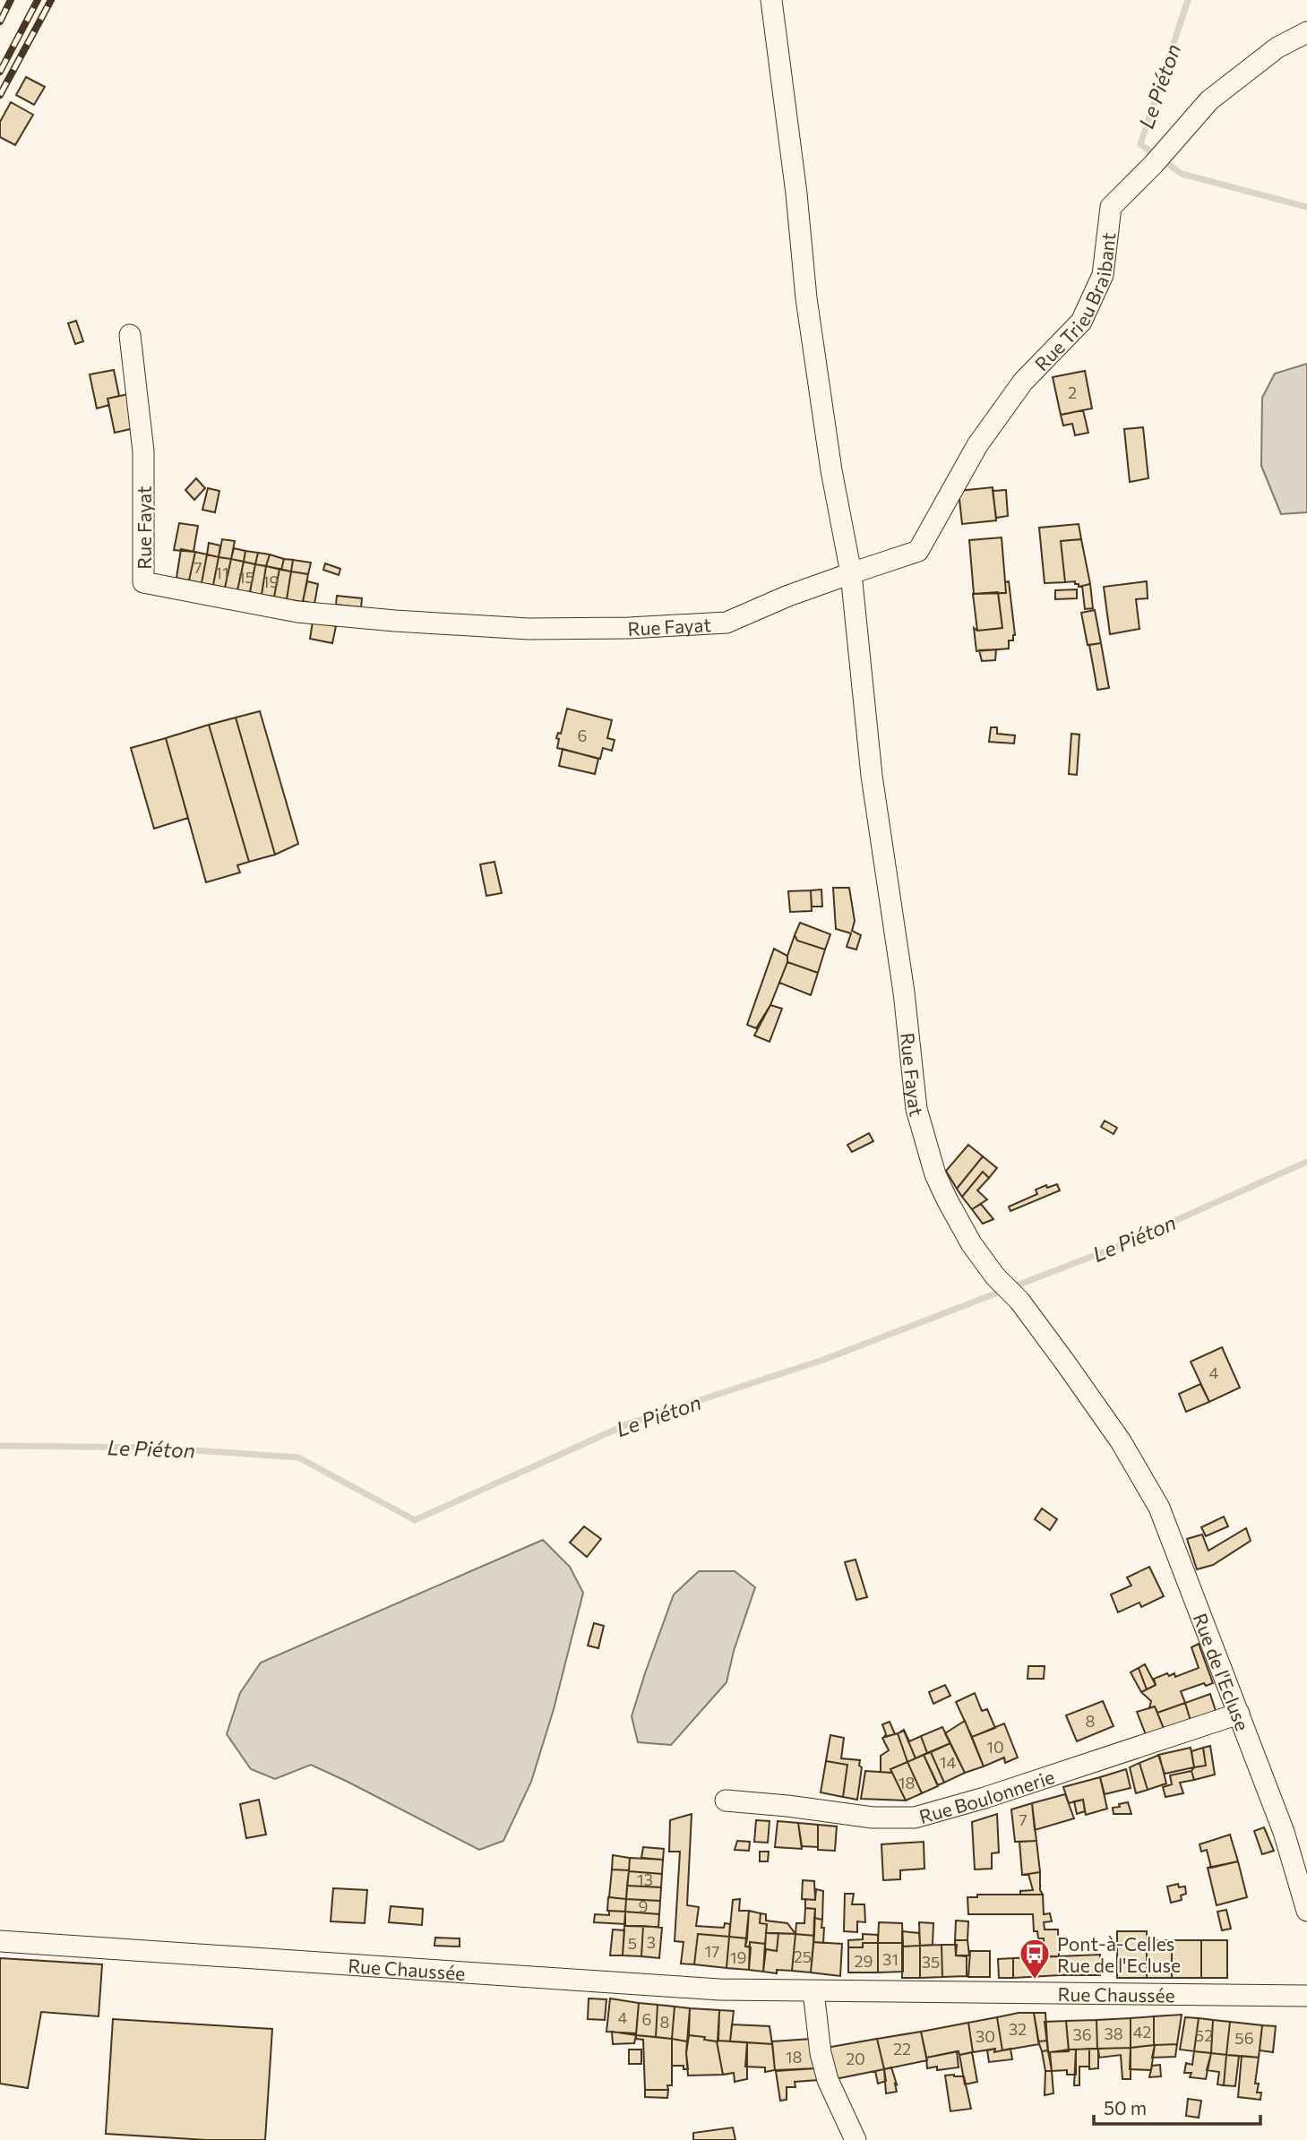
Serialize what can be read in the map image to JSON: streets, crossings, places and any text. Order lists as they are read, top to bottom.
{
  "streets": {
    "street": [
      "Rue Trieu Braibant",
      "Rue Fayat",
      "Rue de l'Ecluse",
      "Rue Boulonnerie",
      "Rue Chaussée"
    ]
  },
  "crossings": [
    ["Rue Trieu Braibant", "Rue Fayat"],
    ["Rue Fayat", "Rue de l'Ecluse"],
    ["Rue de l'Ecluse", "Rue Boulonnerie"]
  ],
  "water": ["Le Piéton"],
  "places": {
    "bus stop": ["Pont-à-Celles Rue de l'Ecluse"]
  },
  "house_numbers": [
    "2",
    "7",
    "11",
    "15",
    "19",
    "6",
    "4",
    "8",
    "10",
    "14",
    "18",
    "7",
    "13",
    "9",
    "3",
    "5",
    "17",
    "25",
    "19",
    "31",
    "29",
    "35",
    "4",
    "6",
    "8",
    "32",
    "42",
    "38",
    "36",
    "52",
    "30",
    "56",
    "22",
    "18",
    "20"
  ],
  "scale_bar": "50 m"
}
